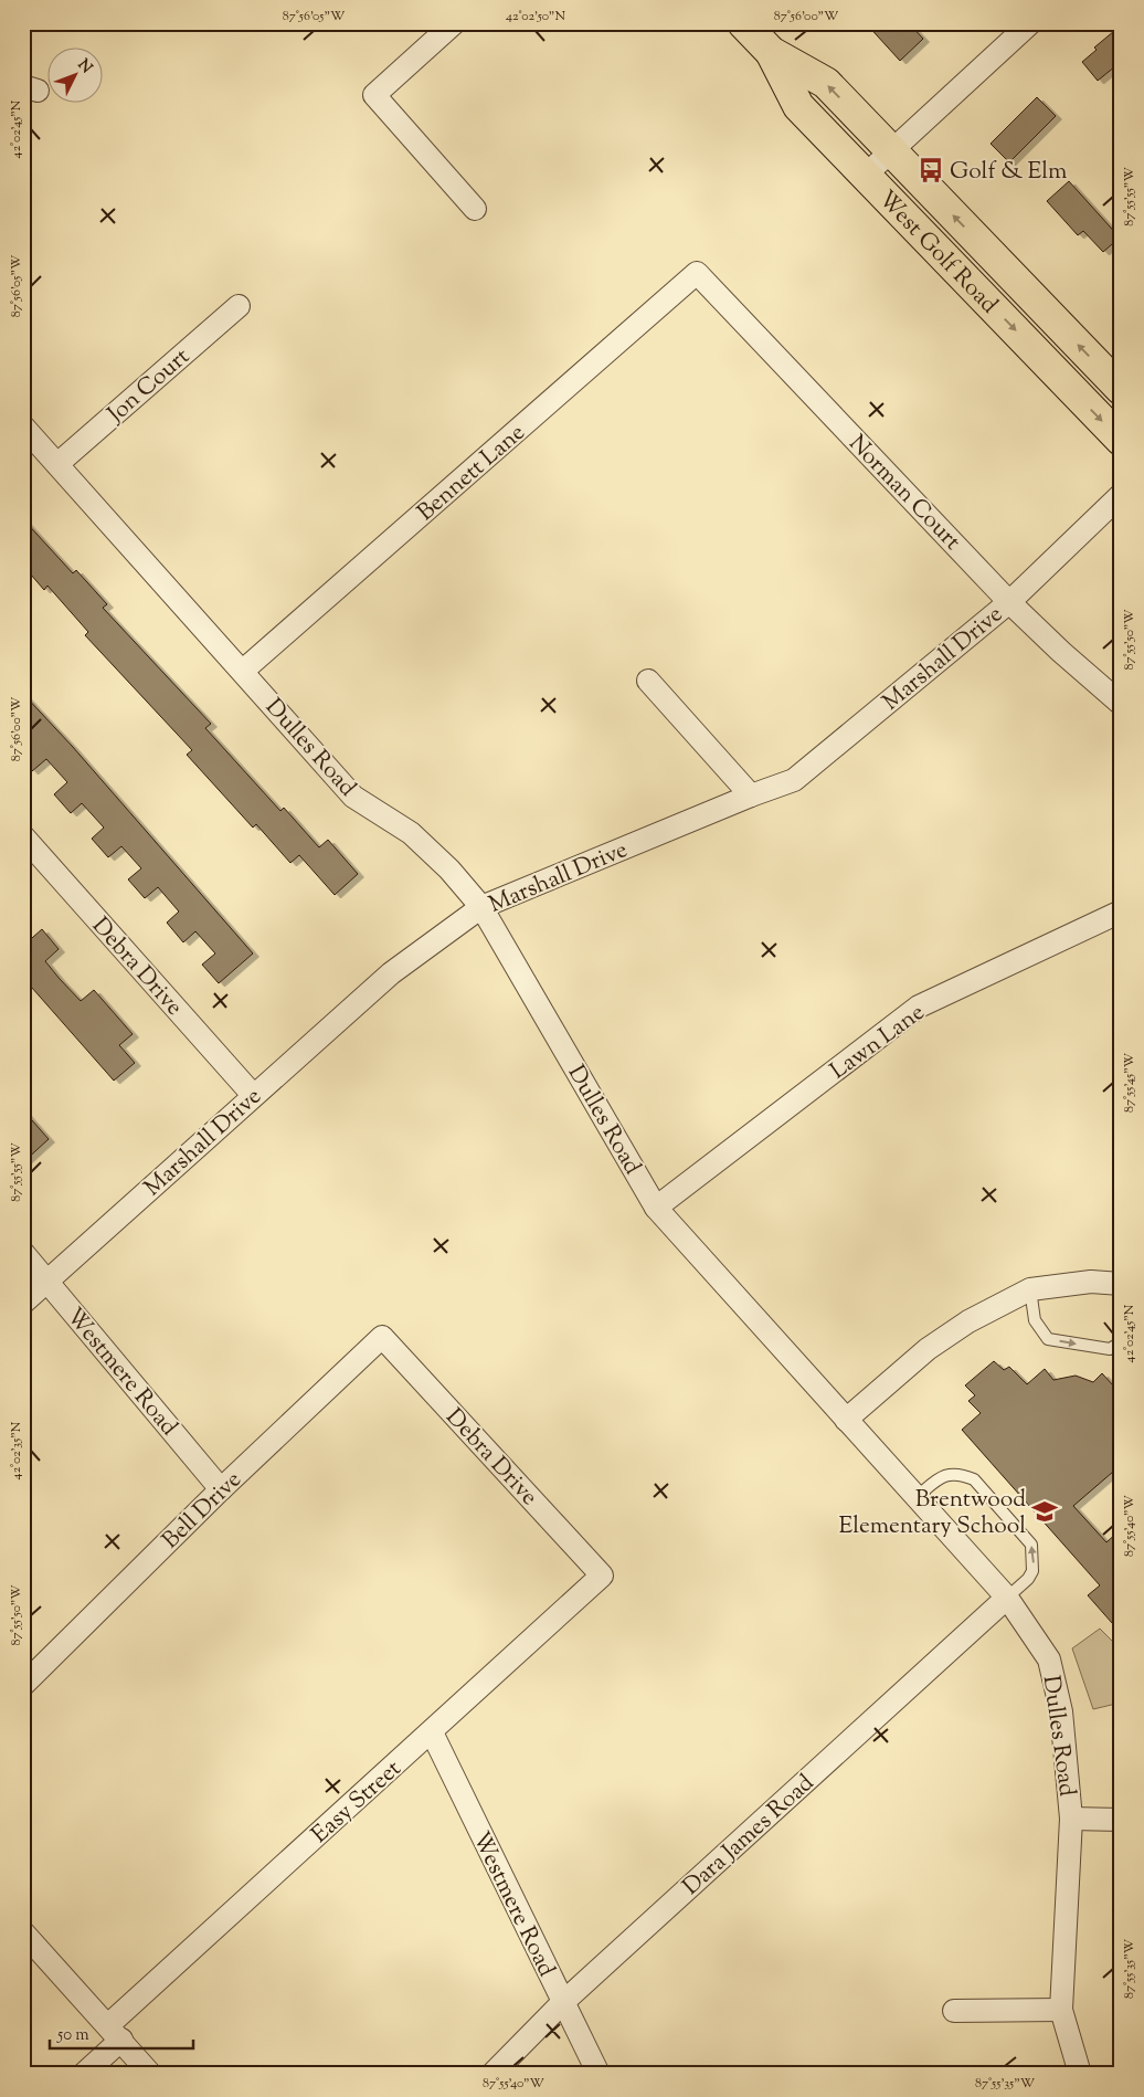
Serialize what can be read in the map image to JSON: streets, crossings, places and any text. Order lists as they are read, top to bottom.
{
  "streets": {
    "main road": ["West Golf Road"],
    "street": [
      "Jon Court",
      "Bennett Lane",
      "Norman Court",
      "Marshall Drive",
      "Dulles Road",
      "Debra Drive",
      "Lawn Lane",
      "Westmere Road",
      "Bell Drive",
      "Easy Street",
      "Dara James Road"
    ]
  },
  "crossings": [
    ["Jon Court", "Dulles Road"],
    ["Bennett Lane", "Norman Court"],
    ["Bennett Lane", "Dulles Road"],
    ["Norman Court", "Marshall Drive"],
    ["Marshall Drive", "Dulles Road"],
    ["Marshall Drive", "Debra Drive"],
    ["Marshall Drive", "Westmere Road"],
    ["Dulles Road", "Lawn Lane"],
    ["Dulles Road", "Dara James Road"],
    ["Debra Drive", "Bell Drive"],
    ["Debra Drive", "Easy Street"],
    ["Westmere Road", "Bell Drive"],
    ["Westmere Road", "Easy Street"],
    ["Westmere Road", "Dara James Road"]
  ],
  "places": {
    "bus stop": ["Golf & Elm"],
    "school or university": ["Brentwood Elementary School"]
  },
  "scale_bar": "50 m",
  "north": "top right",
  "coordinates": [
    "87°56'05\"W",
    "42°02'50\"N",
    "87°56'00\"W",
    "42°02'45\"N",
    "87°55'55\"W",
    "87°55'50\"W",
    "87°55'45\"W",
    "42°02'35\"N",
    "87°55'40\"W",
    "87°55'35\"W"
  ]
}
